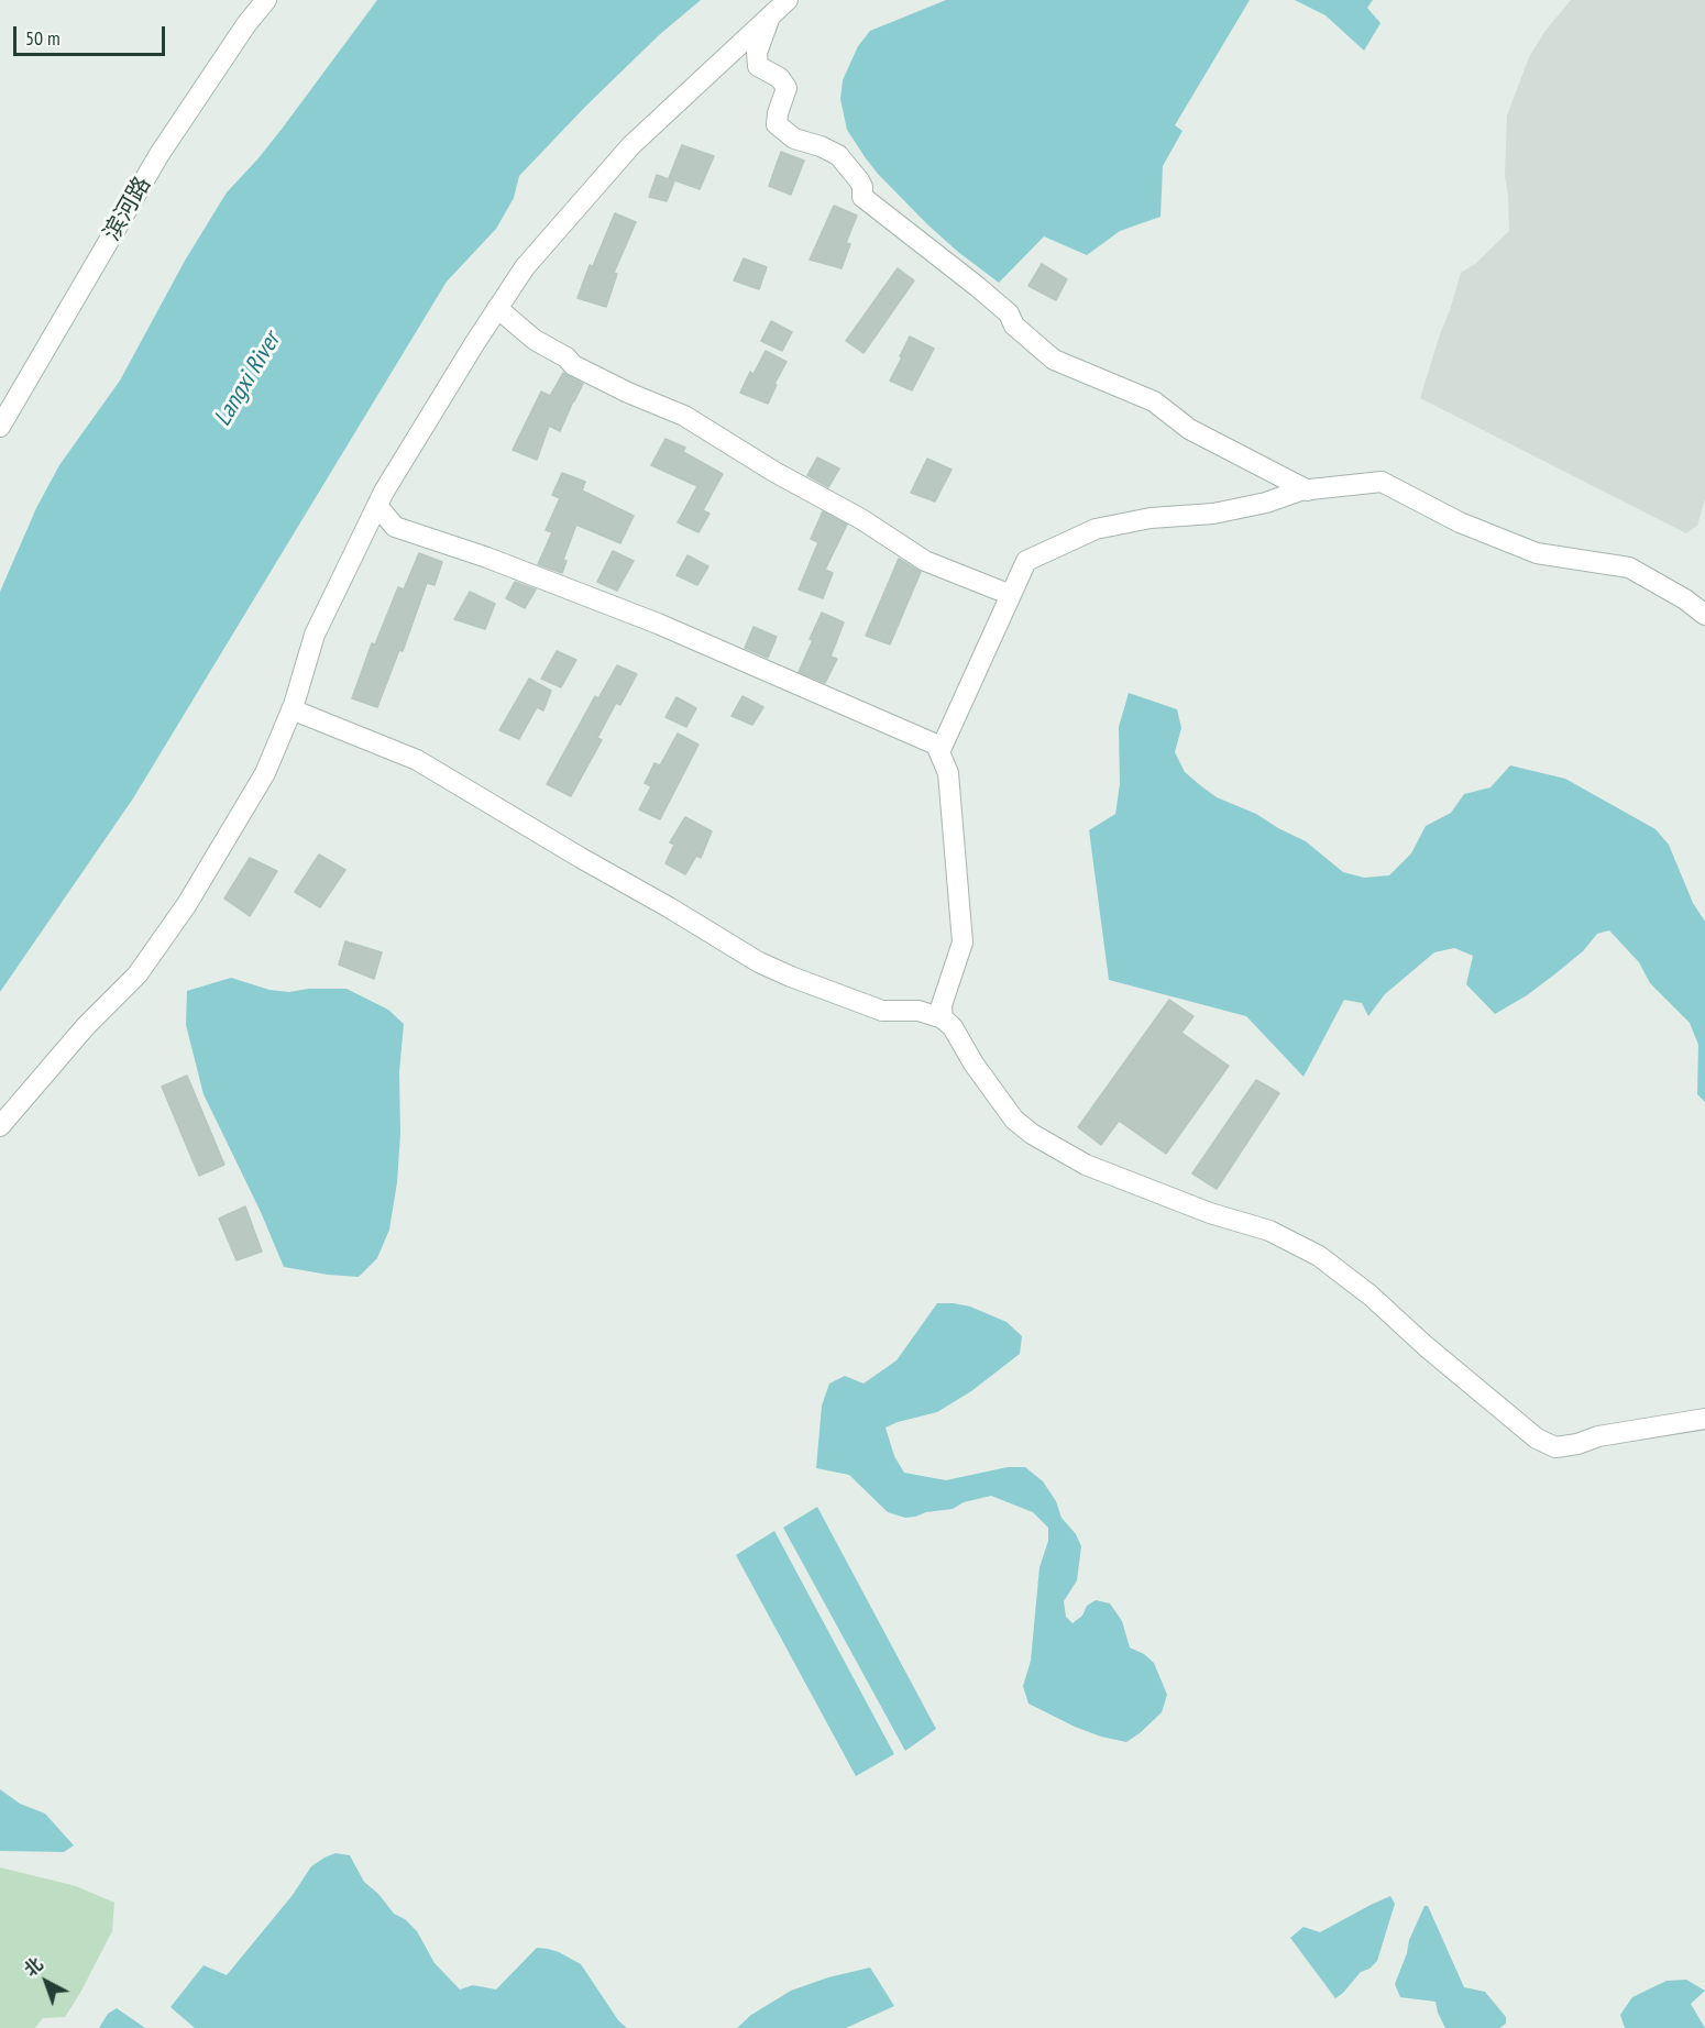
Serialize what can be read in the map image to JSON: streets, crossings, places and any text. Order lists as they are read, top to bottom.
{
  "streets": {
    "street": ["滨河路"]
  },
  "water": ["Langxi River"],
  "scale_bar": "50 m",
  "north": "top left"
}
